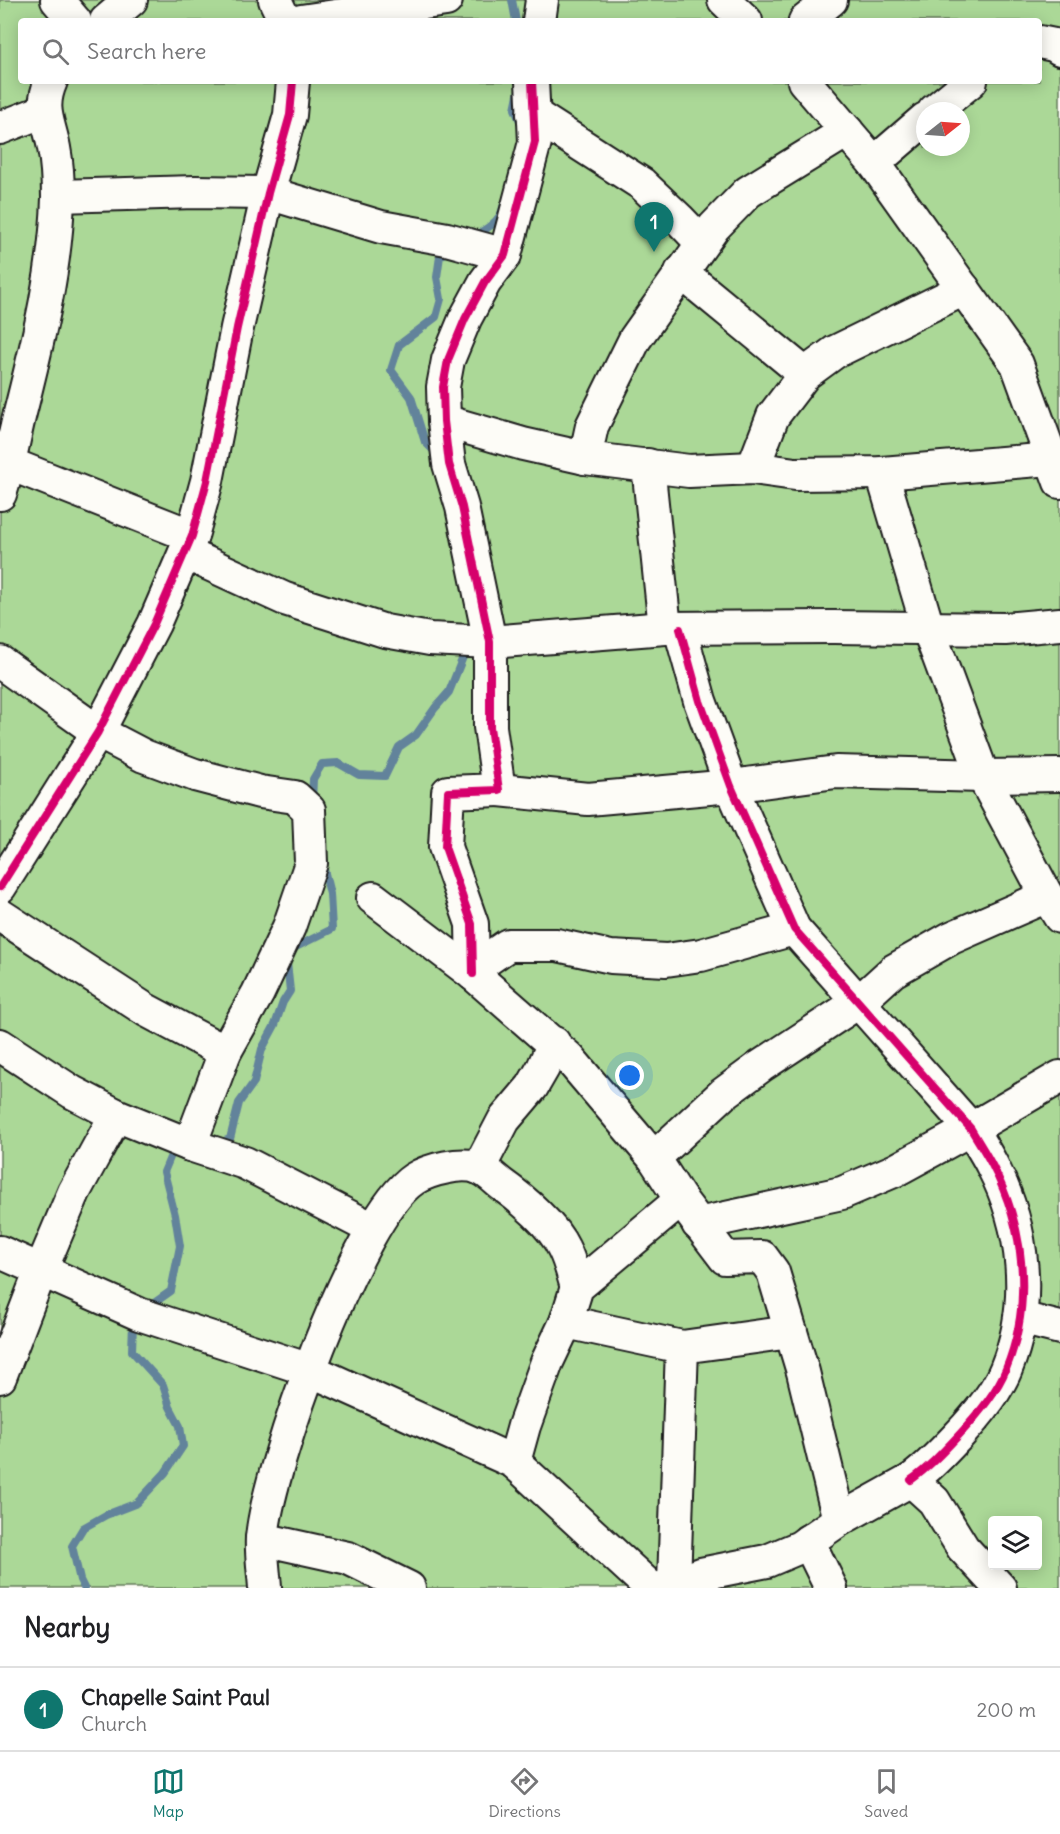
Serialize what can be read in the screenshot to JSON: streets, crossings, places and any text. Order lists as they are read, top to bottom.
{
  "north": "right",
  "page": {
    "search": "Search here",
    "pins": "1",
    "heading": "Nearby",
    "list": [
      {
        "mark": "1",
        "name": "Chapelle Saint Paul",
        "note": "Church",
        "value": "200 m"
      }
    ],
    "nav": ["Map", "Directions", "Saved"]
  }
}
